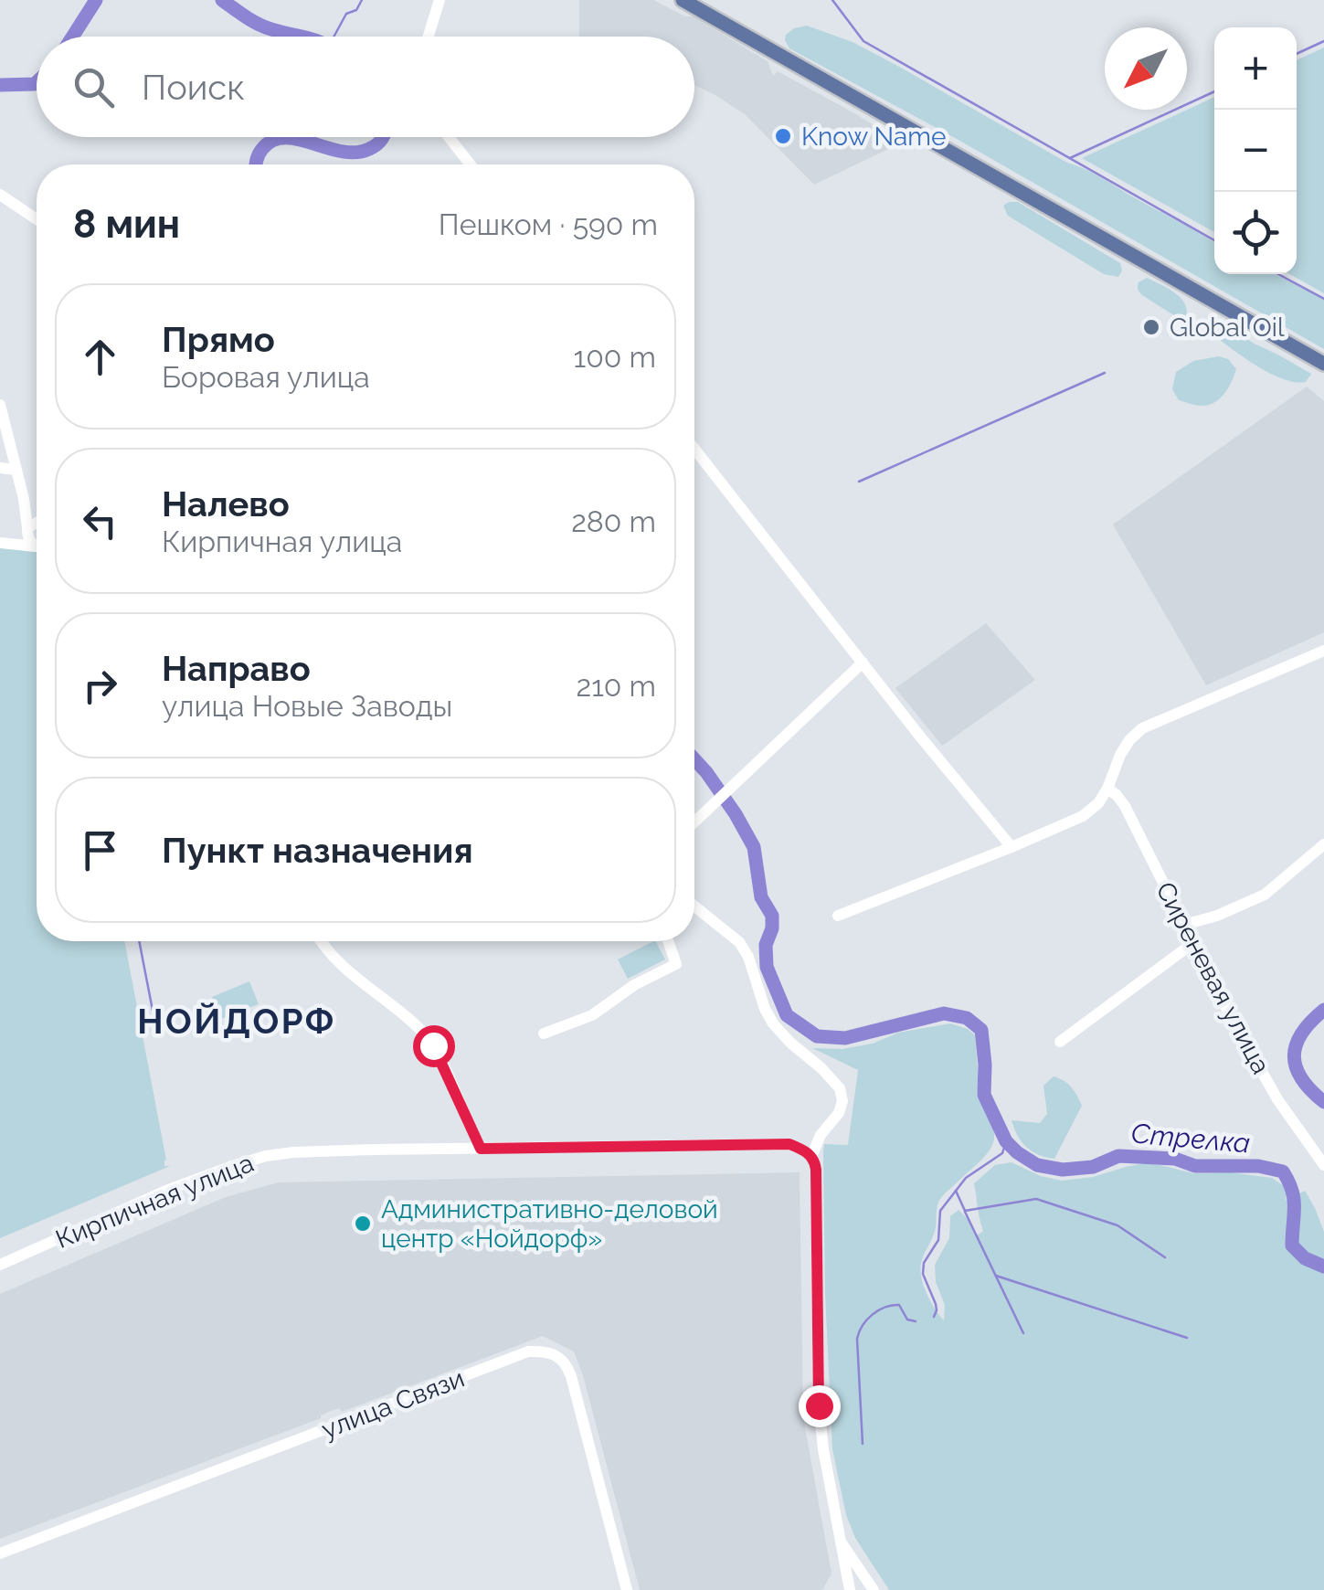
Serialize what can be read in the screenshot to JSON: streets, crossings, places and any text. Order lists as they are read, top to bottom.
{
  "streets": {
    "street": ["Сиреневая улица", "Кирпичная улица", "улица Связи"]
  },
  "districts": ["НОЙДОРФ"],
  "water": ["Стрелка"],
  "places": ["Know Name", "Global Oil", "Административно-деловой центр «Нойдорф»"],
  "north": "bottom left",
  "page": {
    "map_buttons": ["+", "−"],
    "search": "Поиск",
    "heading": ["8 мин", "Пешком · 590 m"],
    "list": [
      ["Прямо", "Боровая улица", "100 m"],
      ["Налево", "Кирпичная улица", "280 m"],
      ["Направо", "улица Новые Заводы", "210 m"],
      "Пункт назначения"
    ]
  }
}
